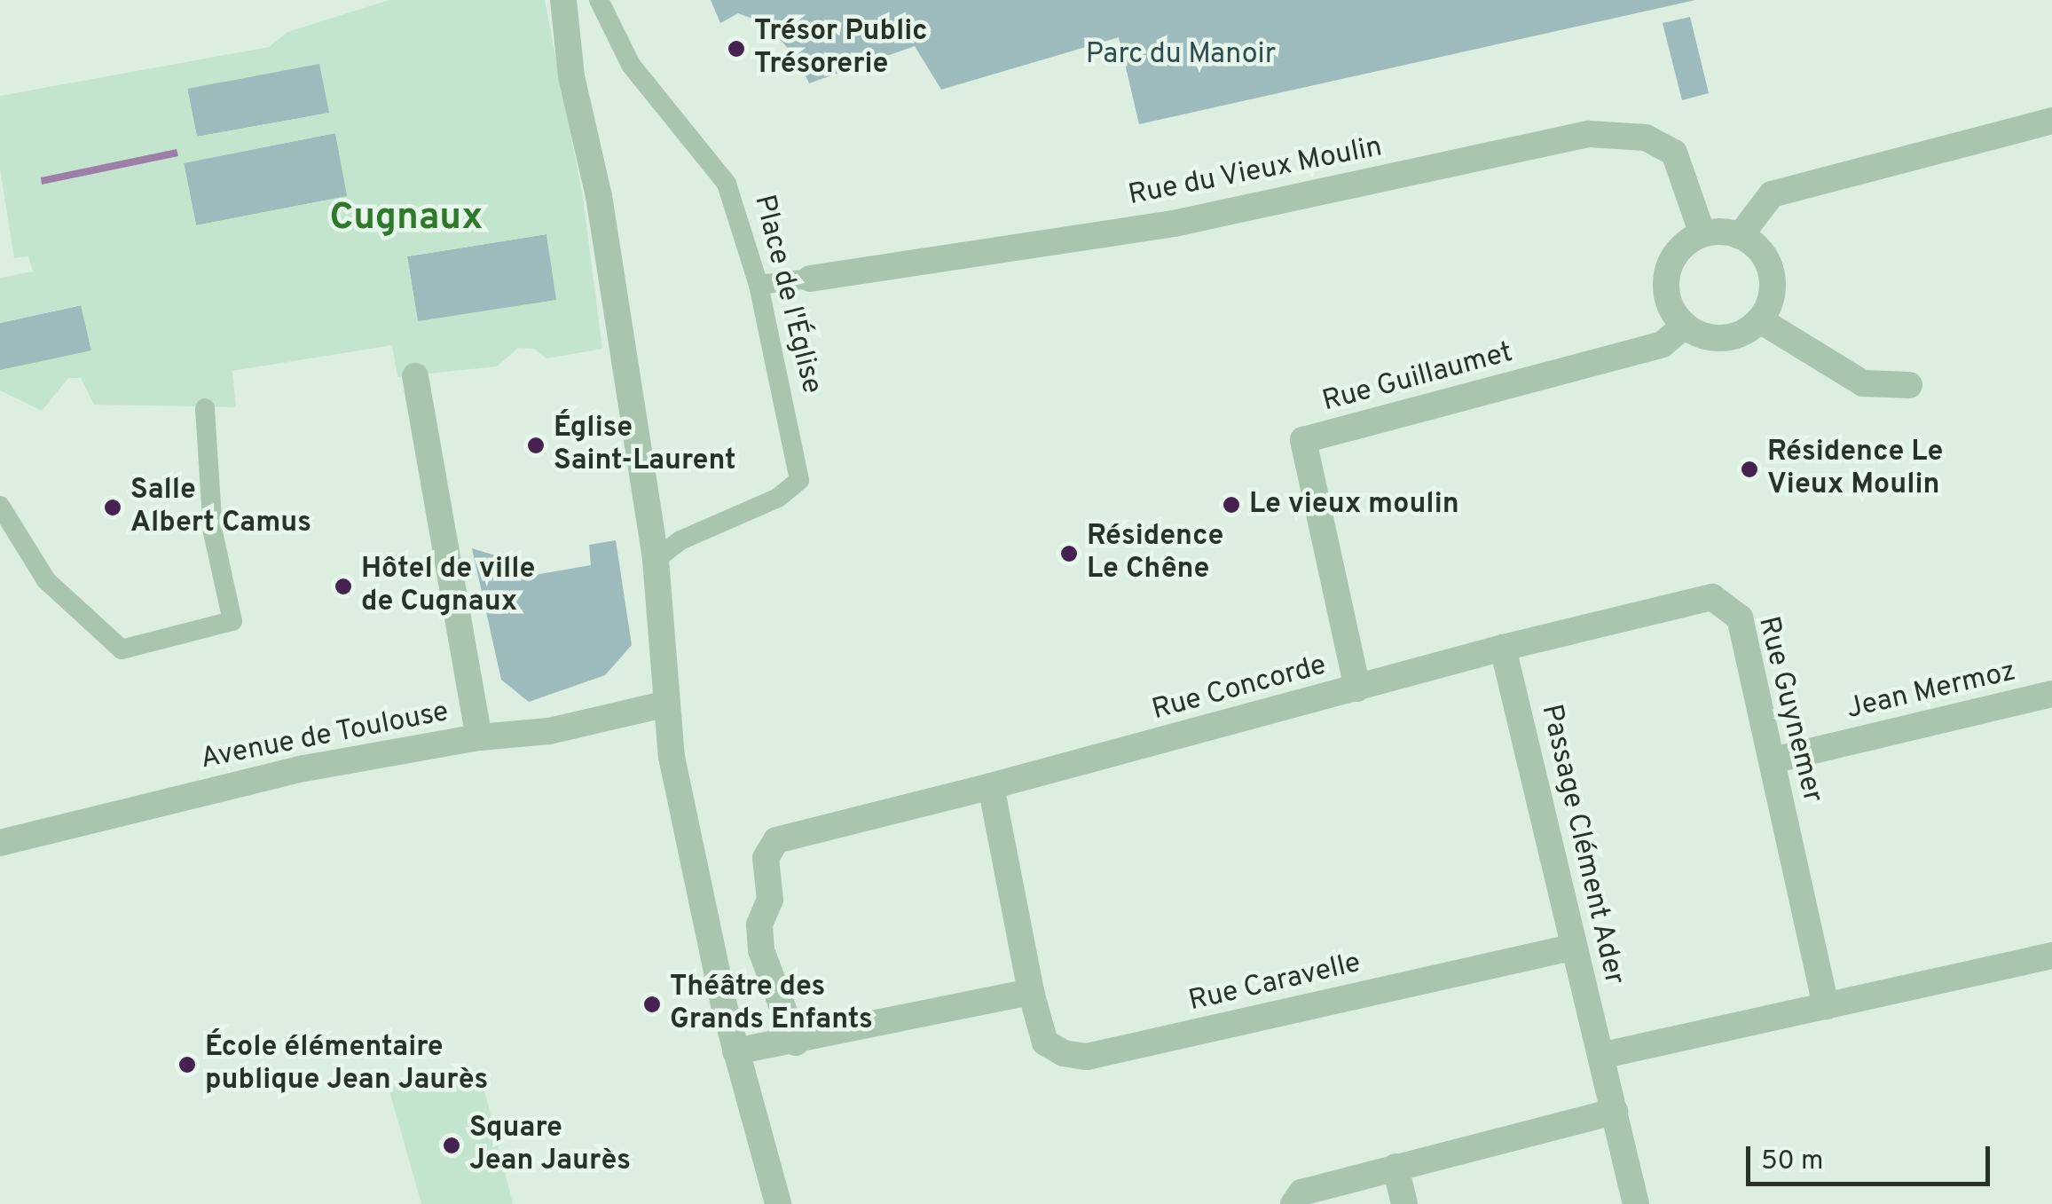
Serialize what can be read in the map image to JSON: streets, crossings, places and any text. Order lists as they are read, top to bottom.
{
  "streets": {
    "street": [
      "Rue du Vieux Moulin",
      "Rue Guillaumet",
      "Rue Concorde",
      "Jean Mermoz",
      "Rue Guynemer",
      "Avenue de Toulouse",
      "Passage Clément Ader",
      "Rue Caravelle"
    ],
    "lane": ["Place de l'Église"]
  },
  "crossings": [
    ["Rue du Vieux Moulin", "Place de l'Église"],
    ["Rue du Vieux Moulin", "Rue Guillaumet"],
    ["Rue Guillaumet", "Rue Concorde"],
    ["Rue Concorde", "Rue Guynemer"],
    ["Rue Concorde", "Passage Clément Ader"],
    ["Jean Mermoz", "Rue Guynemer"],
    ["Rue Guynemer", "Passage Clément Ader"],
    ["Passage Clément Ader", "Rue Caravelle"]
  ],
  "districts": ["Cugnaux"],
  "parks": ["Parc du Manoir"],
  "places": [
    "Trésor Public Trésorerie",
    "Église Saint-Laurent",
    "Résidence Le Vieux Moulin",
    "Le vieux moulin",
    "Salle Albert Camus",
    "Résidence Le Chêne",
    "Hôtel de ville de Cugnaux",
    "Théâtre des Grands Enfants",
    "École élémentaire publique Jean Jaurès",
    "Square Jean Jaurès"
  ],
  "scale_bar": "50 m"
}
